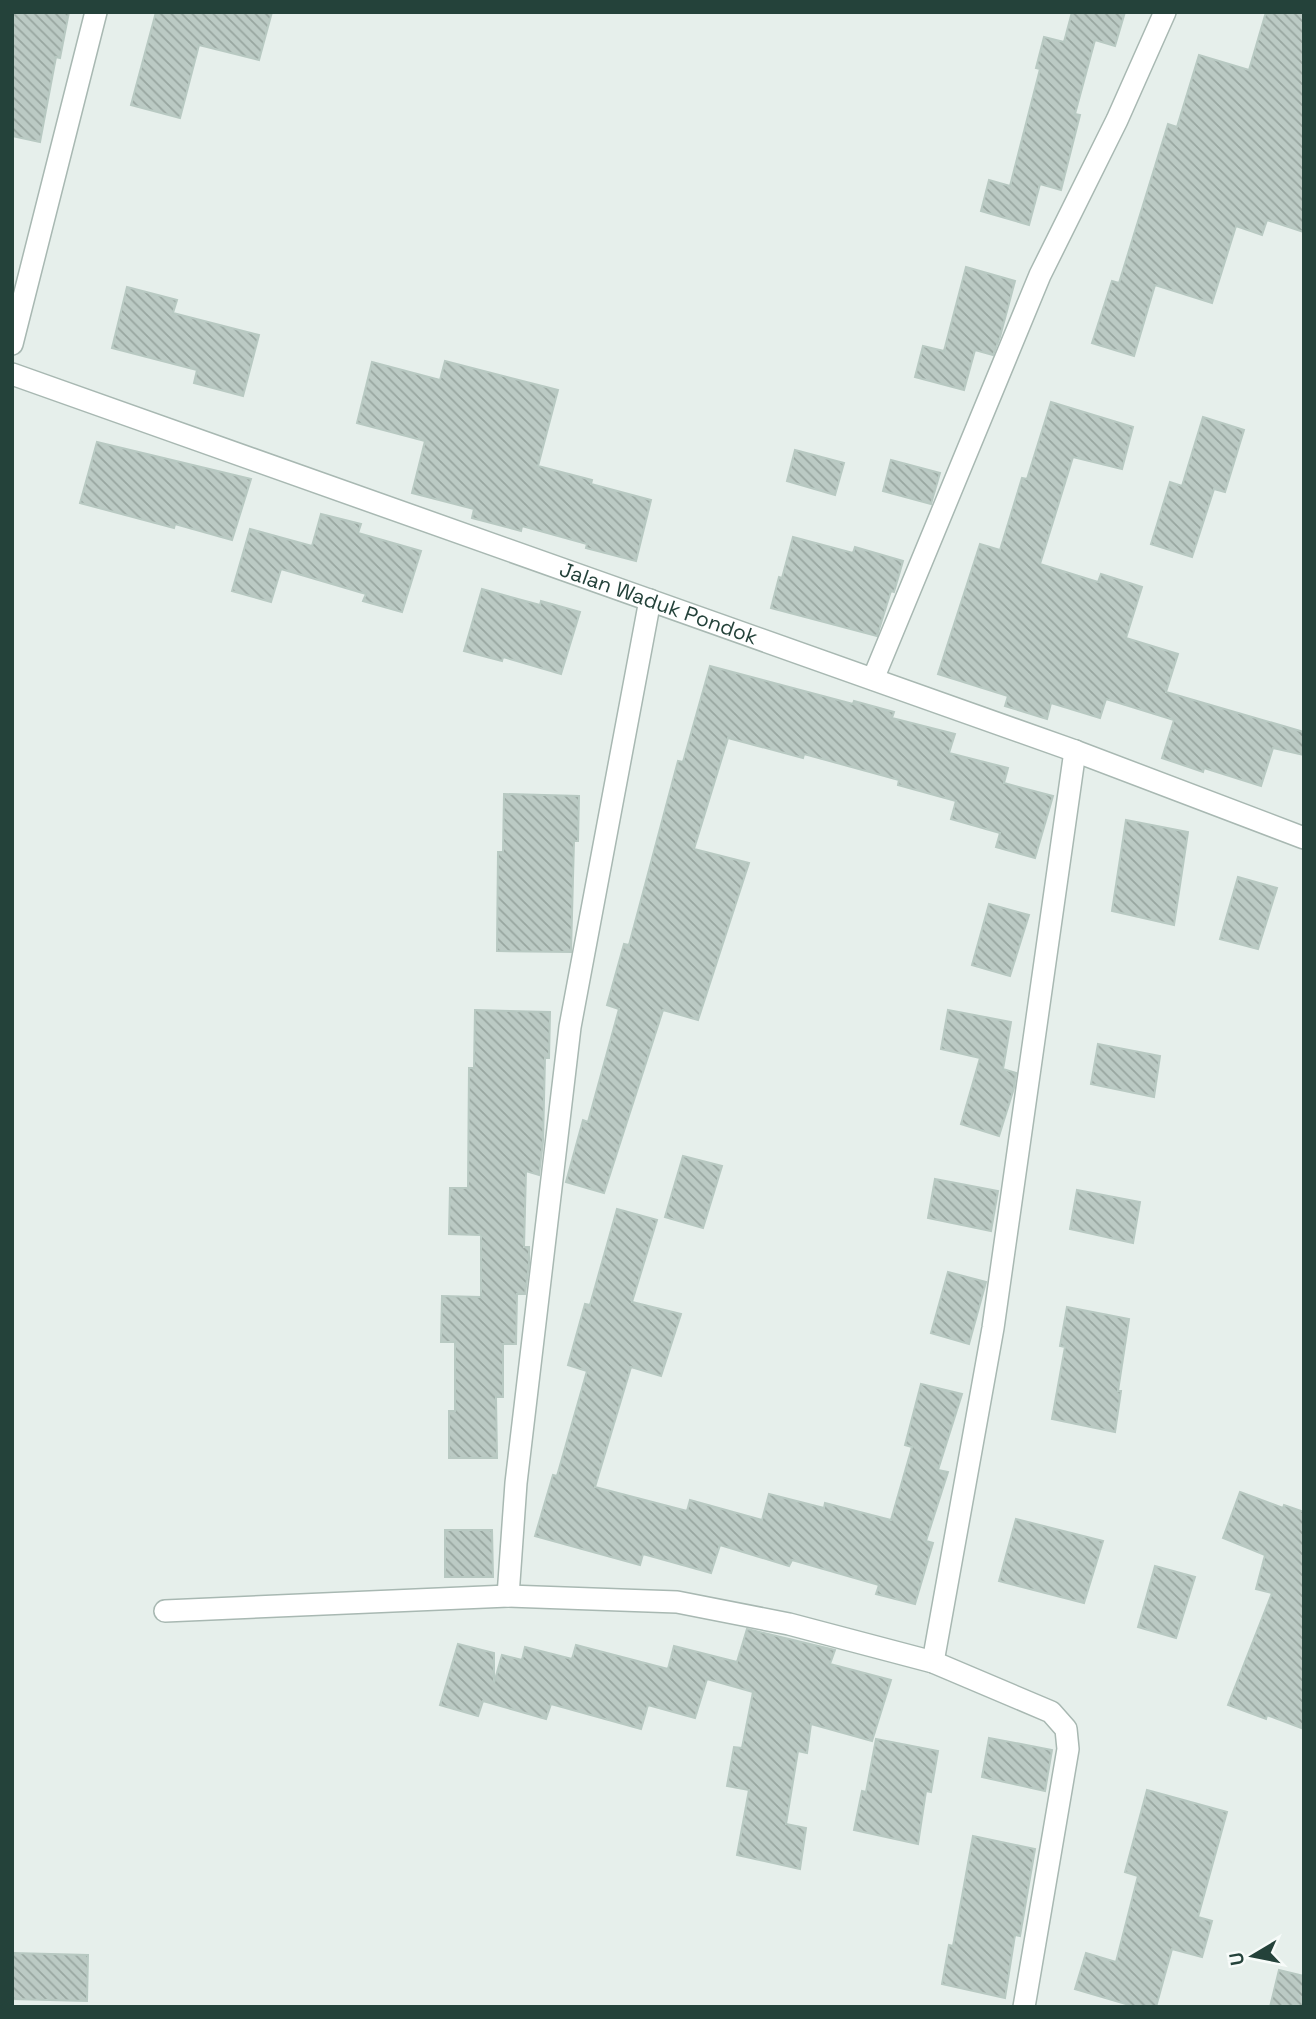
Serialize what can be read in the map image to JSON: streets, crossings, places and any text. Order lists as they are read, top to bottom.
{
  "streets": {
    "street": ["Jalan Waduk Pondok"]
  },
  "north": "left"
}
